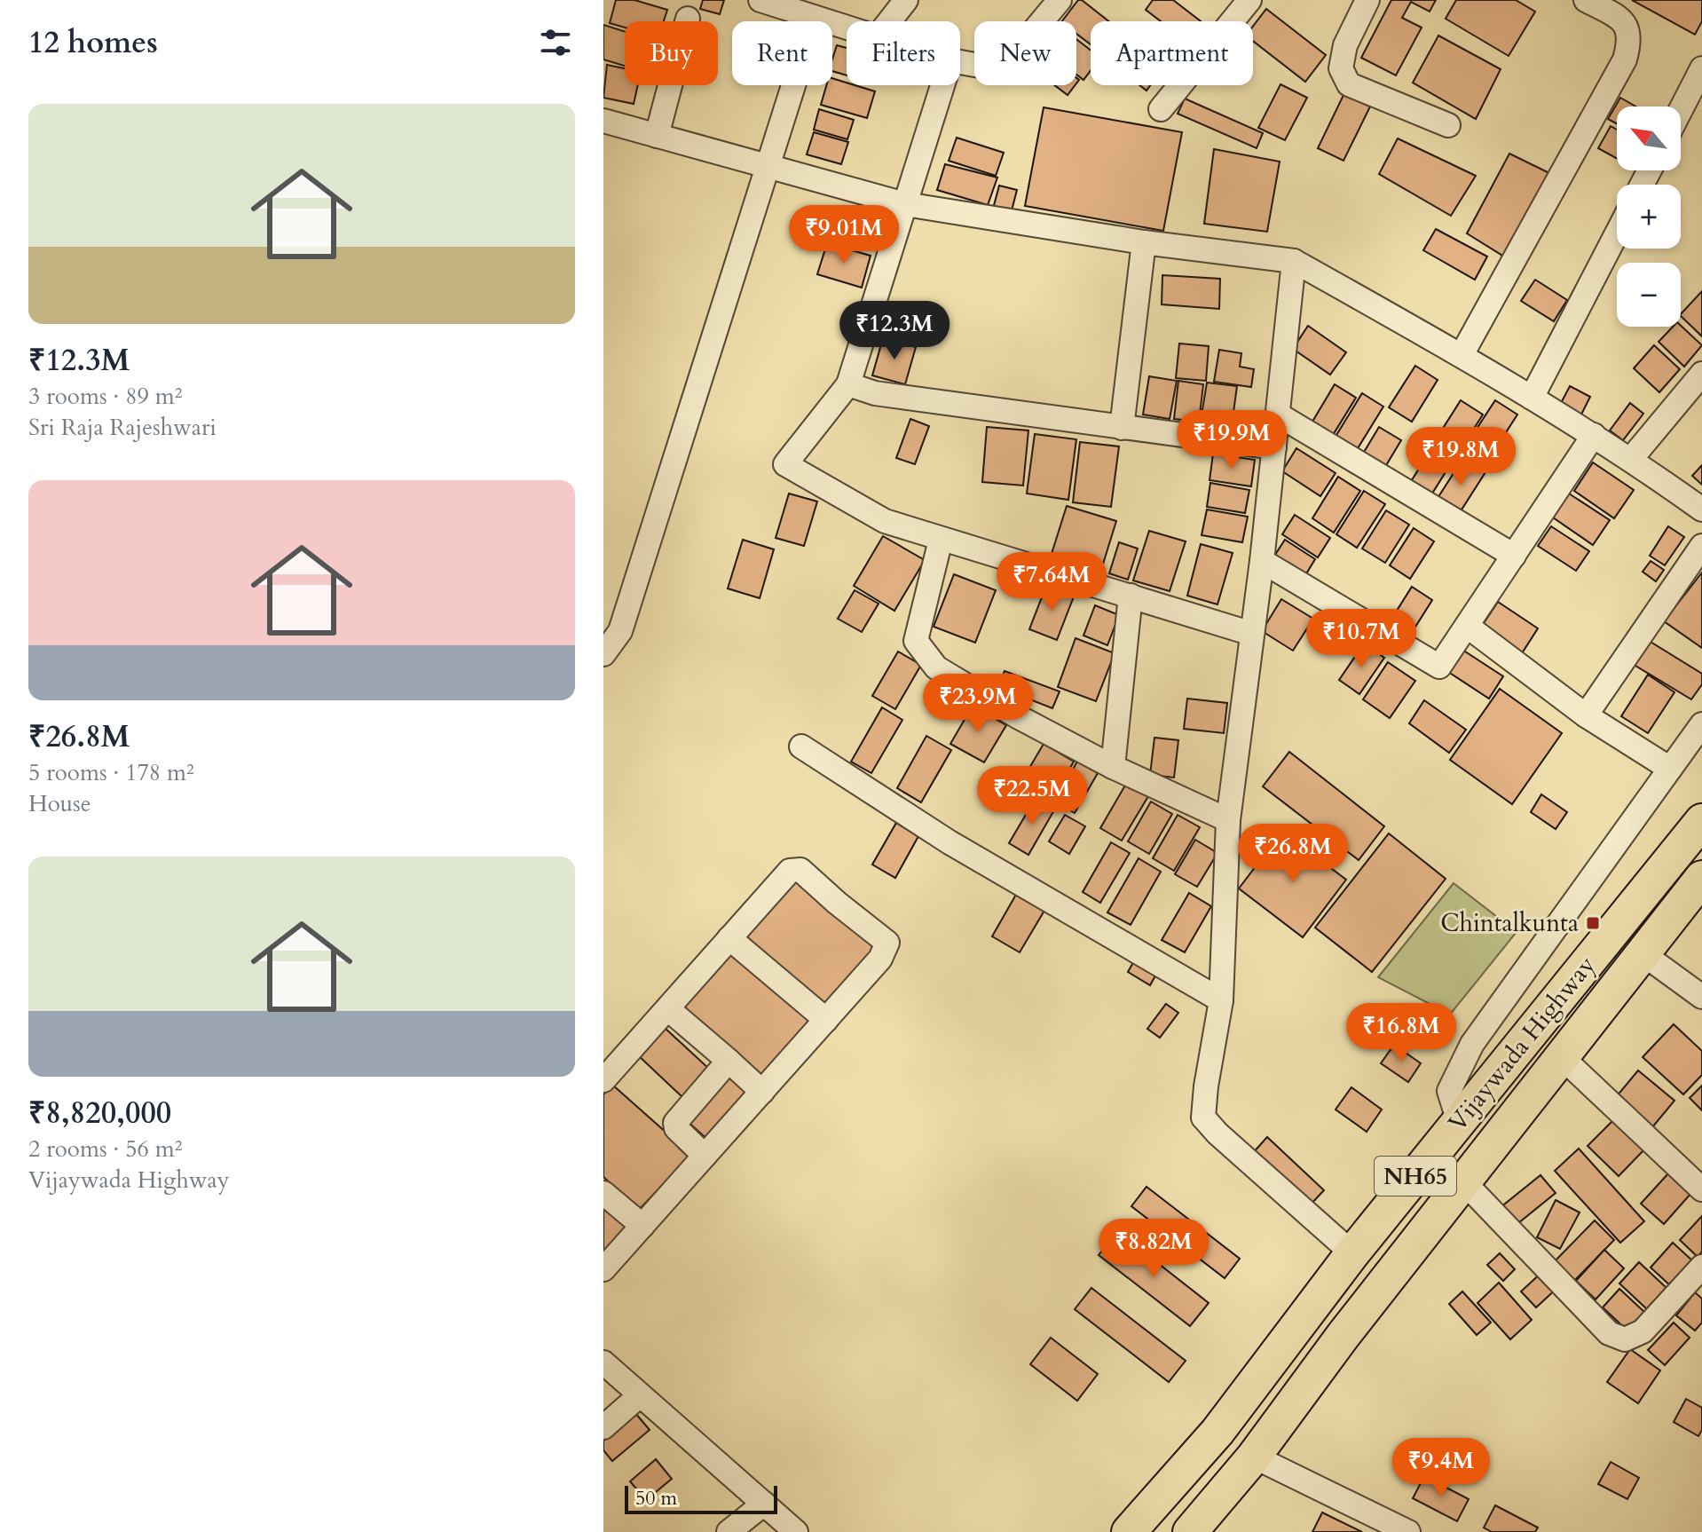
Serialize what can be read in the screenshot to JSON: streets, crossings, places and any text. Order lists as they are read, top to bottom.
{
  "streets": {
    "highway": ["Vijaywada Highway", "NH65"]
  },
  "places": {
    "transit": ["Chintalkunta"]
  },
  "scale_bar": "50 m",
  "north": "top left",
  "page": {
    "heading": "12 homes",
    "chip": [
      "Buy",
      "Rent",
      "Filters",
      "New",
      "Apartment"
    ],
    "list": [
      {
        "name": "₹12.3M",
        "note": "3 rooms · 89 m² · Sri Raja Rajeshwari"
      },
      {
        "name": "₹26.8M",
        "note": "5 rooms · 178 m² · House"
      },
      {
        "name": "₹8,820,000",
        "note": "2 rooms · 56 m² · Vijaywada Highway"
      }
    ],
    "map_buttons": ["+", "−"],
    "price": [
      "₹9.01M",
      "₹12.3M",
      "₹19.9M",
      "₹19.8M",
      "₹7.64M",
      "₹10.7M",
      "₹23.9M",
      "₹22.5M",
      "₹26.8M",
      "₹16.8M",
      "₹8.82M",
      "₹9.4M"
    ],
    "scale": "50 m"
  }
}
